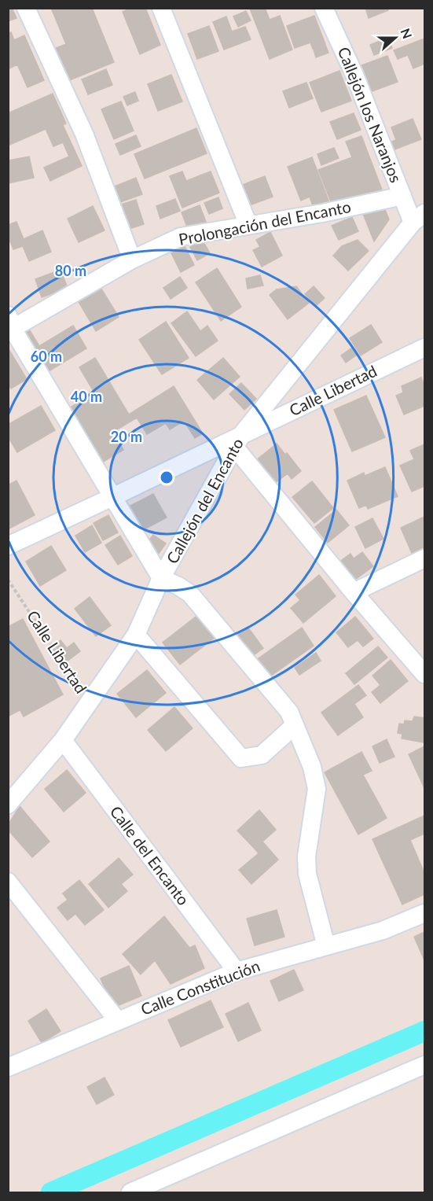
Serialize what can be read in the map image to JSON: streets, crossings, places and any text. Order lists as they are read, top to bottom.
{
  "streets": {
    "street": [
      "Callejón los Naranjos",
      "Prolongación del Encanto",
      "Calle Libertad",
      "Callejón del Encanto",
      "Calle del Encanto",
      "Calle Constitución"
    ]
  },
  "crossings": [
    ["Callejón los Naranjos", "Prolongación del Encanto"],
    ["Callejón los Naranjos", "Callejón del Encanto"],
    ["Calle Libertad", "Callejón del Encanto"],
    ["Callejón del Encanto", "Calle del Encanto"],
    ["Calle del Encanto", "Calle Constitución"]
  ],
  "north": "right",
  "rings": [
    "80 m",
    "60 m",
    "40 m",
    "20 m"
  ]
}
